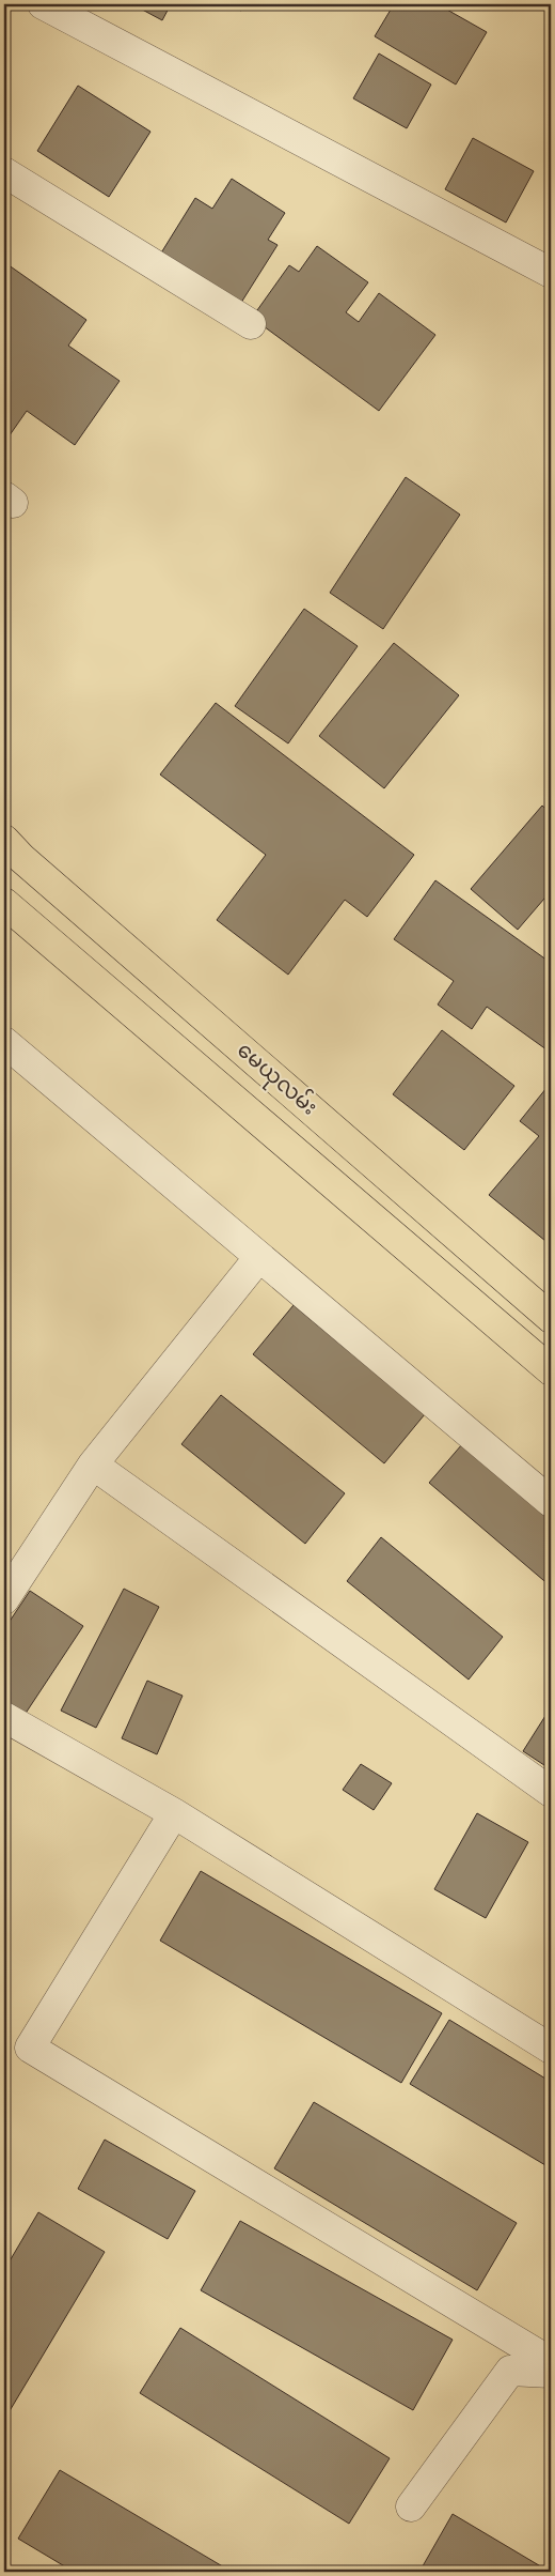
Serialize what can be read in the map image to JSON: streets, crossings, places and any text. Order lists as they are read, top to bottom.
{
  "streets": {
    "main road": ["မေယုလမ်း"]
  }
}
